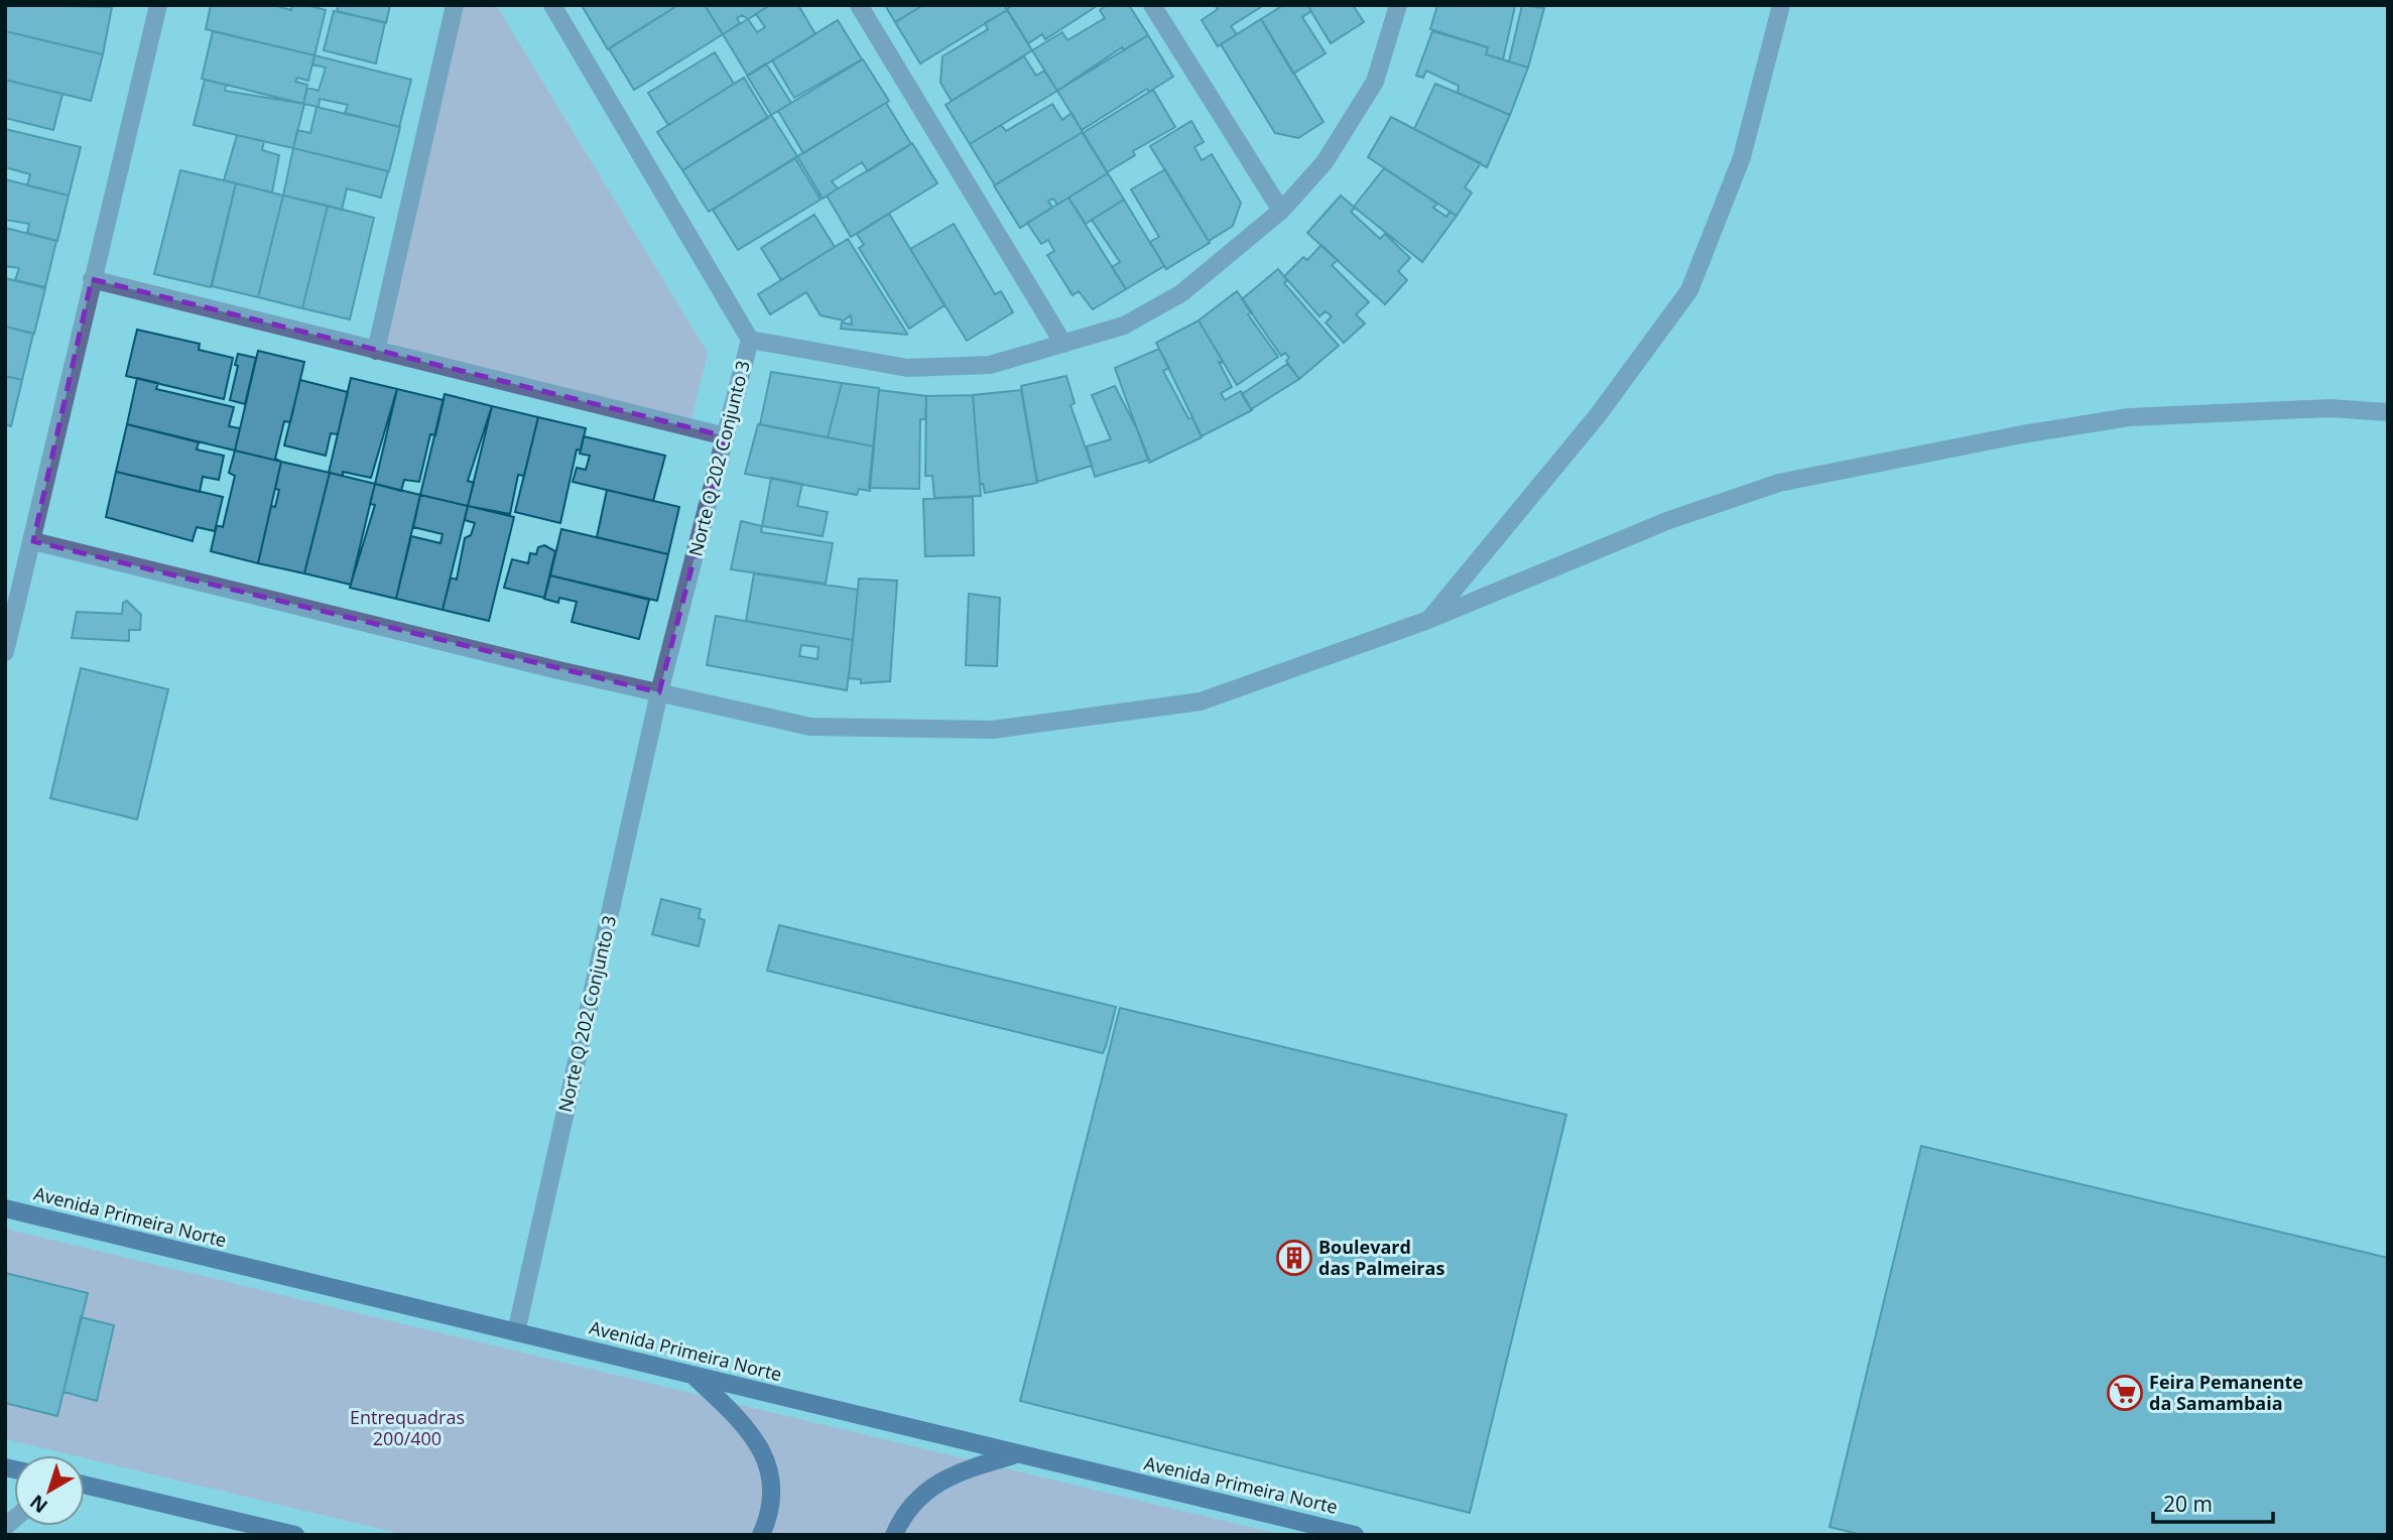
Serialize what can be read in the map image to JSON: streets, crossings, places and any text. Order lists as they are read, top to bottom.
{
  "streets": {
    "main road": ["Avenida Primeira Norte"],
    "street": ["Norte Q 202 Conjunto 3"]
  },
  "crossings": [
    ["Norte Q 202 Conjunto 3", "Avenida Primeira Norte"]
  ],
  "parks": ["Entrequadras 200/400"],
  "places": {
    "building": ["Boulevard das Palmeiras"],
    "supermarket": ["Feira Pemanente da Samambaia"]
  },
  "scale_bar": "20 m",
  "north": "bottom left"
}
